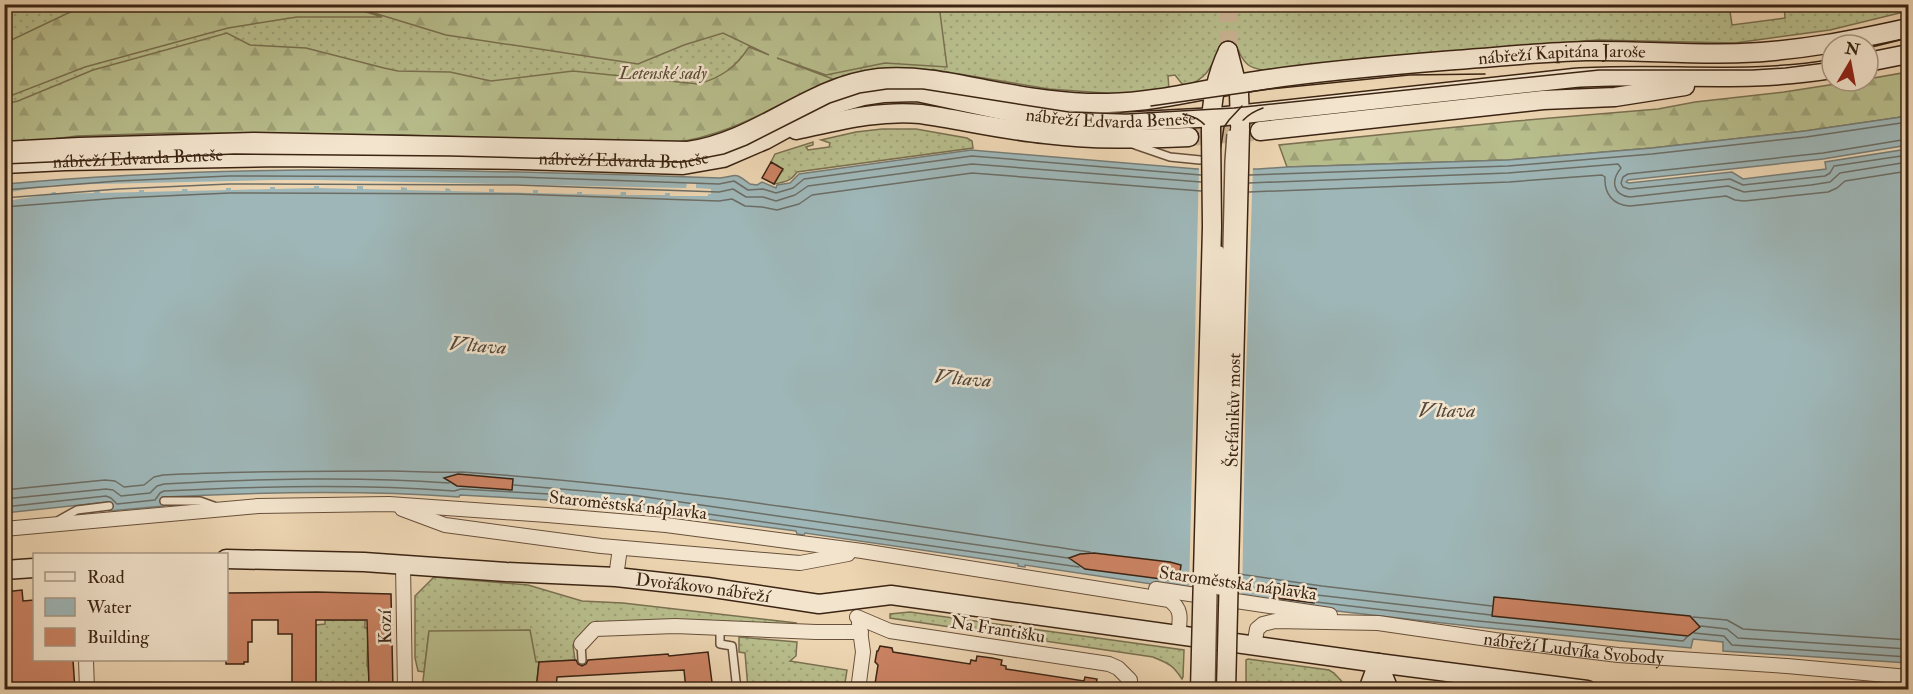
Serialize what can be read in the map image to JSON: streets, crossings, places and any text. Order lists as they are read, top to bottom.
{
  "streets": {
    "main road": [
      "nábřeží Kapitána Jaroše",
      "nábřeží Edvarda Beneše",
      "Štefánikův most",
      "Dvořákovo nábřeží",
      "nábřeží Ludvíka Svobody"
    ],
    "street": ["Staroměstská náplavka", "Kozí", "Na Františku"]
  },
  "crossings": [
    ["nábřeží Kapitána Jaroše", "nábřeží Edvarda Beneše"],
    ["nábřeží Kapitána Jaroše", "Štefánikův most"],
    ["nábřeží Edvarda Beneše", "Štefánikův most"],
    ["Staroměstská náplavka", "Dvořákovo nábřeží"],
    ["Staroměstská náplavka", "nábřeží Ludvíka Svobody"],
    ["Dvořákovo nábřeží", "Kozí"],
    ["Dvořákovo nábřeží", "Na Františku"],
    ["Dvořákovo nábřeží", "nábřeží Ludvíka Svobody"]
  ],
  "water": ["Vltava"],
  "parks": ["Letenské sady"],
  "legend": ["Road", "Water", "Building"],
  "north": "top"
}
